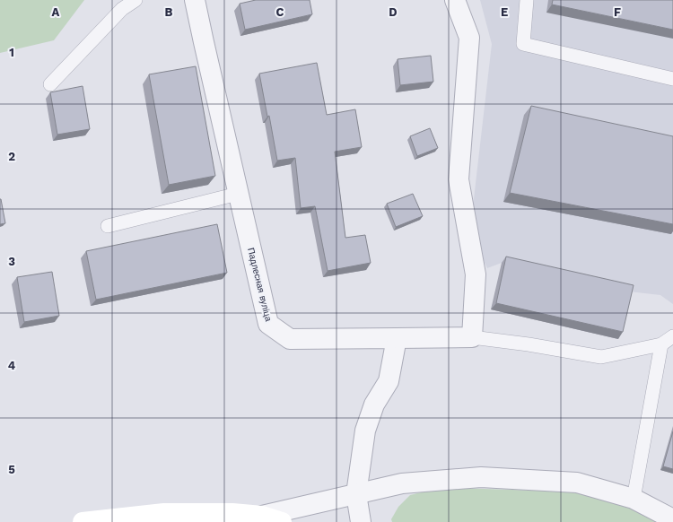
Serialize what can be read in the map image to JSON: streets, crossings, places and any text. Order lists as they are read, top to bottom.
{
  "streets": {
    "street": ["Падлесная вуліца"]
  },
  "grid": {
    "columns": [
      "A",
      "B",
      "C",
      "D",
      "E",
      "F"
    ],
    "rows": [
      "1",
      "2",
      "3",
      "4",
      "5"
    ]
  }
}
